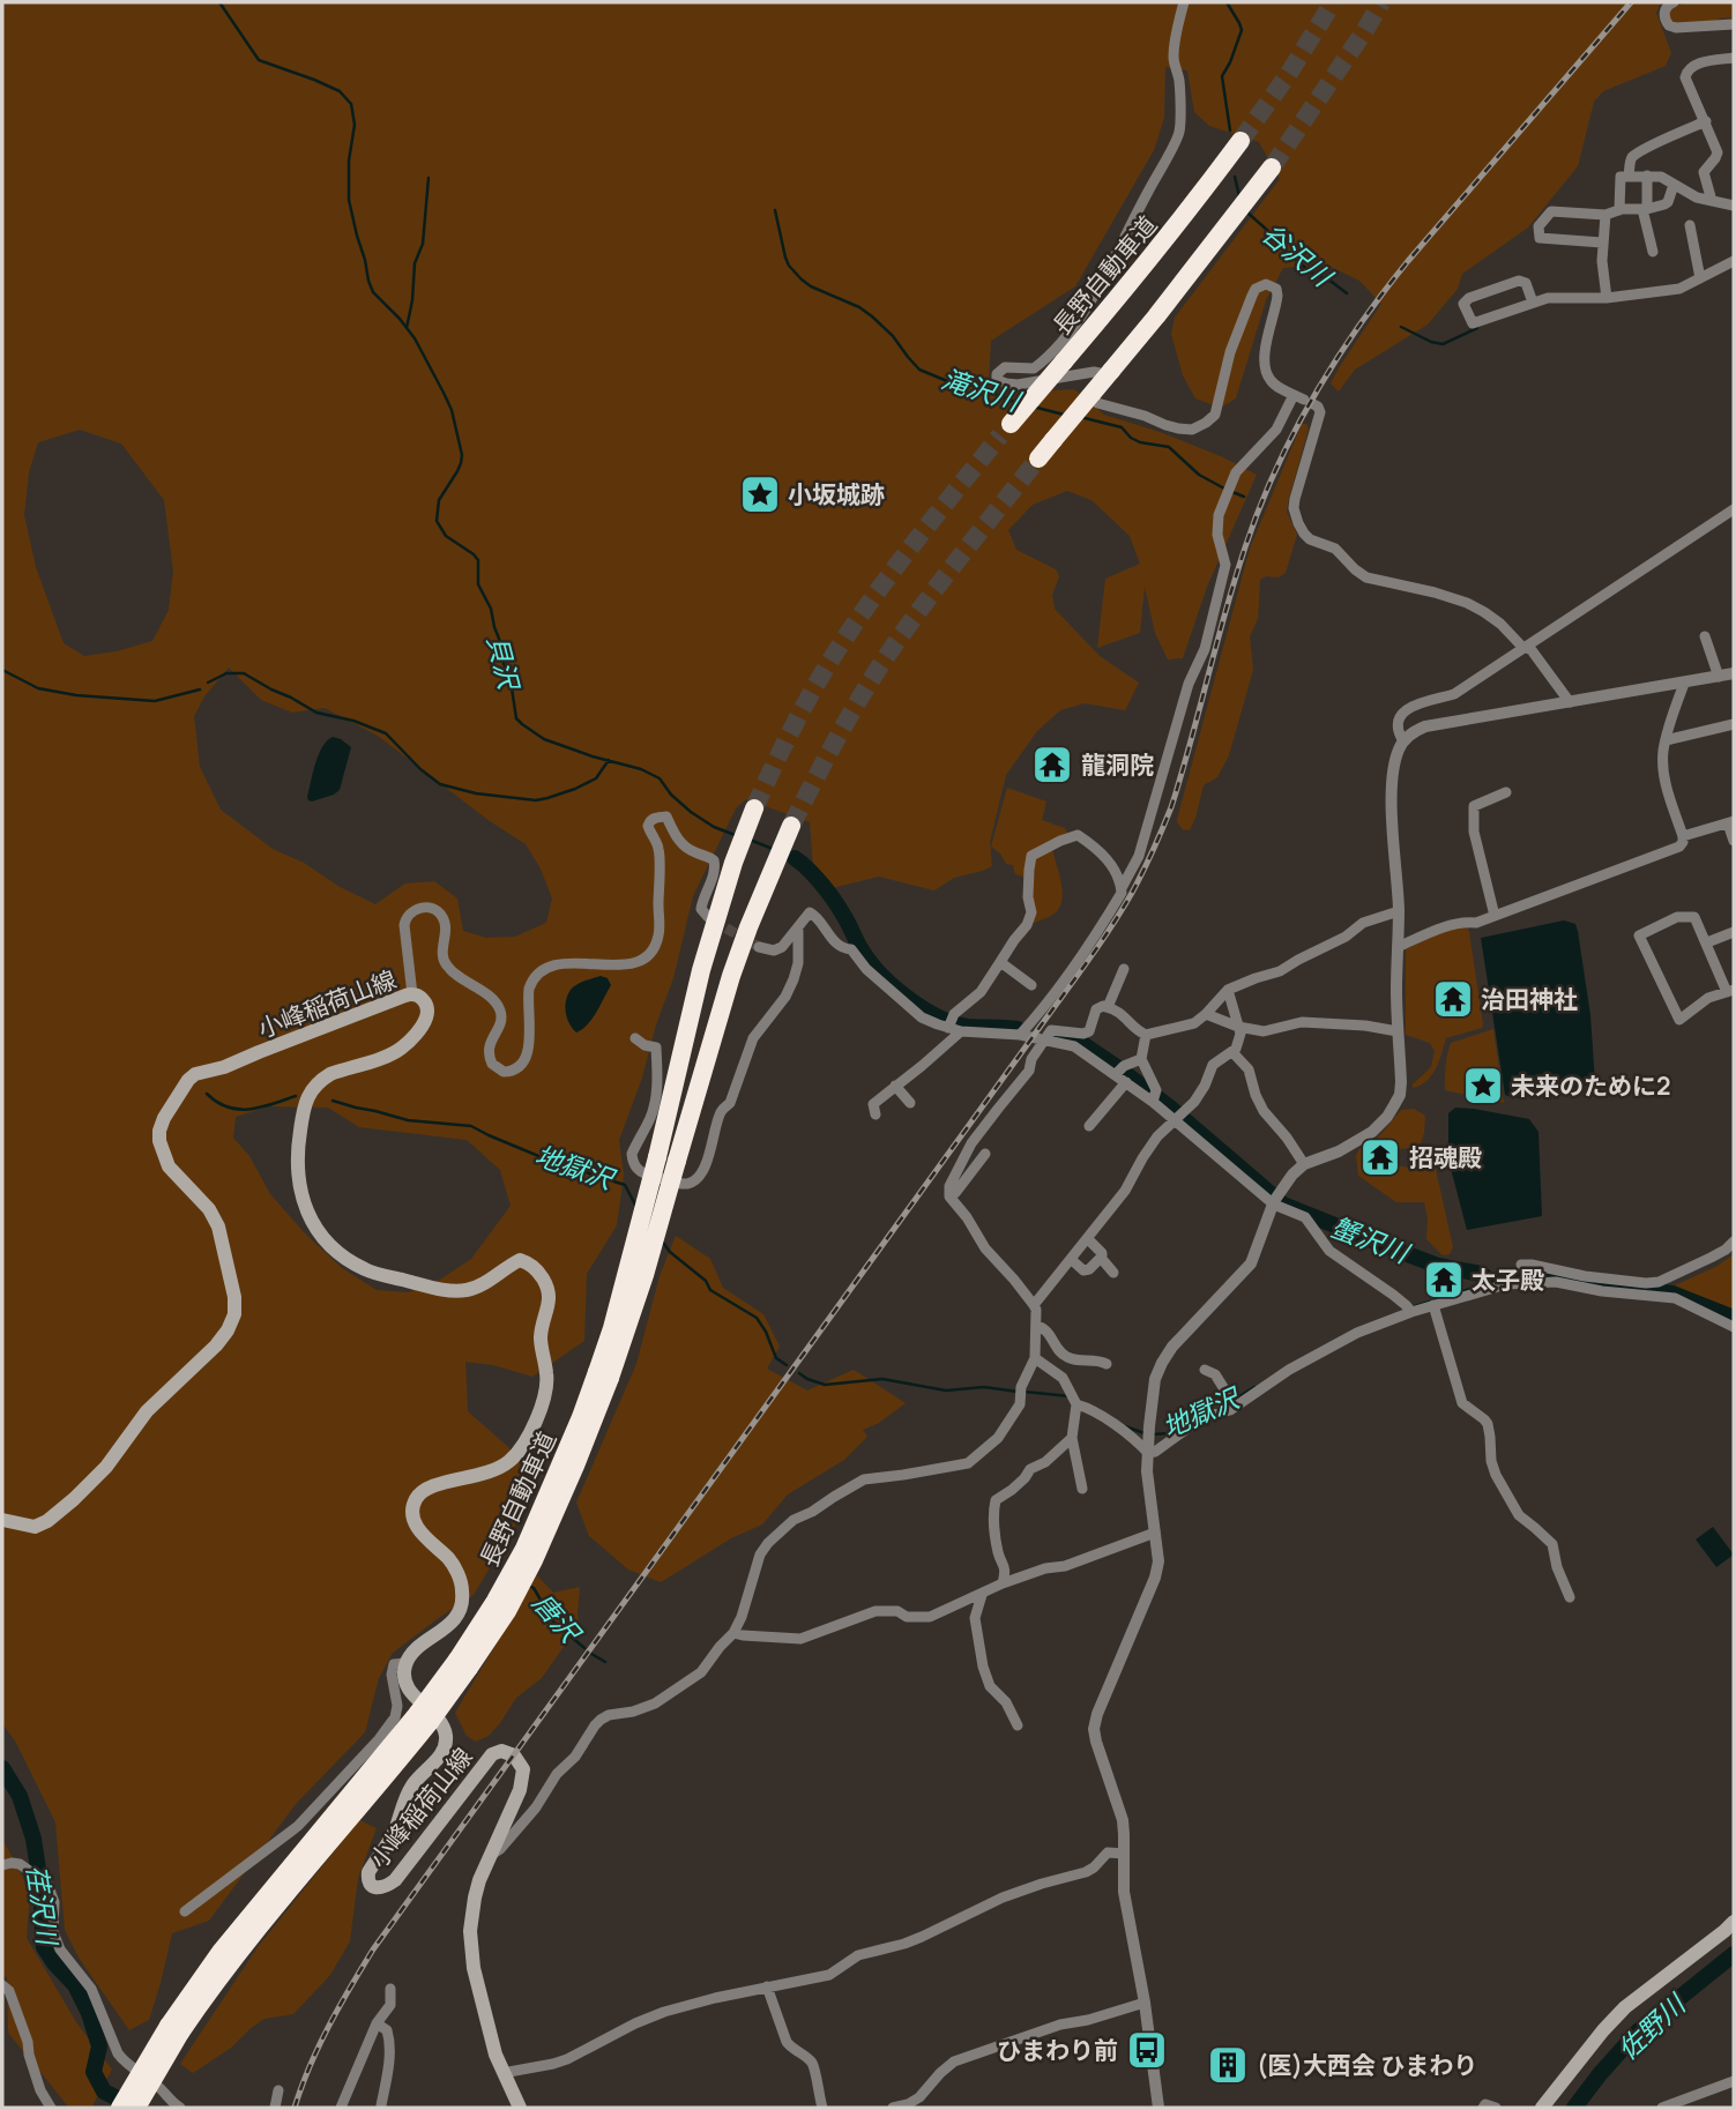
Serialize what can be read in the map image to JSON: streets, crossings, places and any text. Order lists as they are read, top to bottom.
{
  "streets": {
    "highway": ["長野自動車道"],
    "main road": ["小峰稲荷山線"]
  },
  "water": [
    "谷沢川",
    "滝沢川",
    "貝沢",
    "地獄沢",
    "蟹沢川",
    "唐沢",
    "荏沢川",
    "佐野川"
  ],
  "places": {
    "place": ["小坂城跡", "未来のために2"],
    "temple": [
      "龍洞院",
      "治田神社",
      "招魂殿",
      "太子殿"
    ],
    "bus stop": ["ひまわり前"],
    "building": ["(医)大西会 ひまわり"]
  }
}
